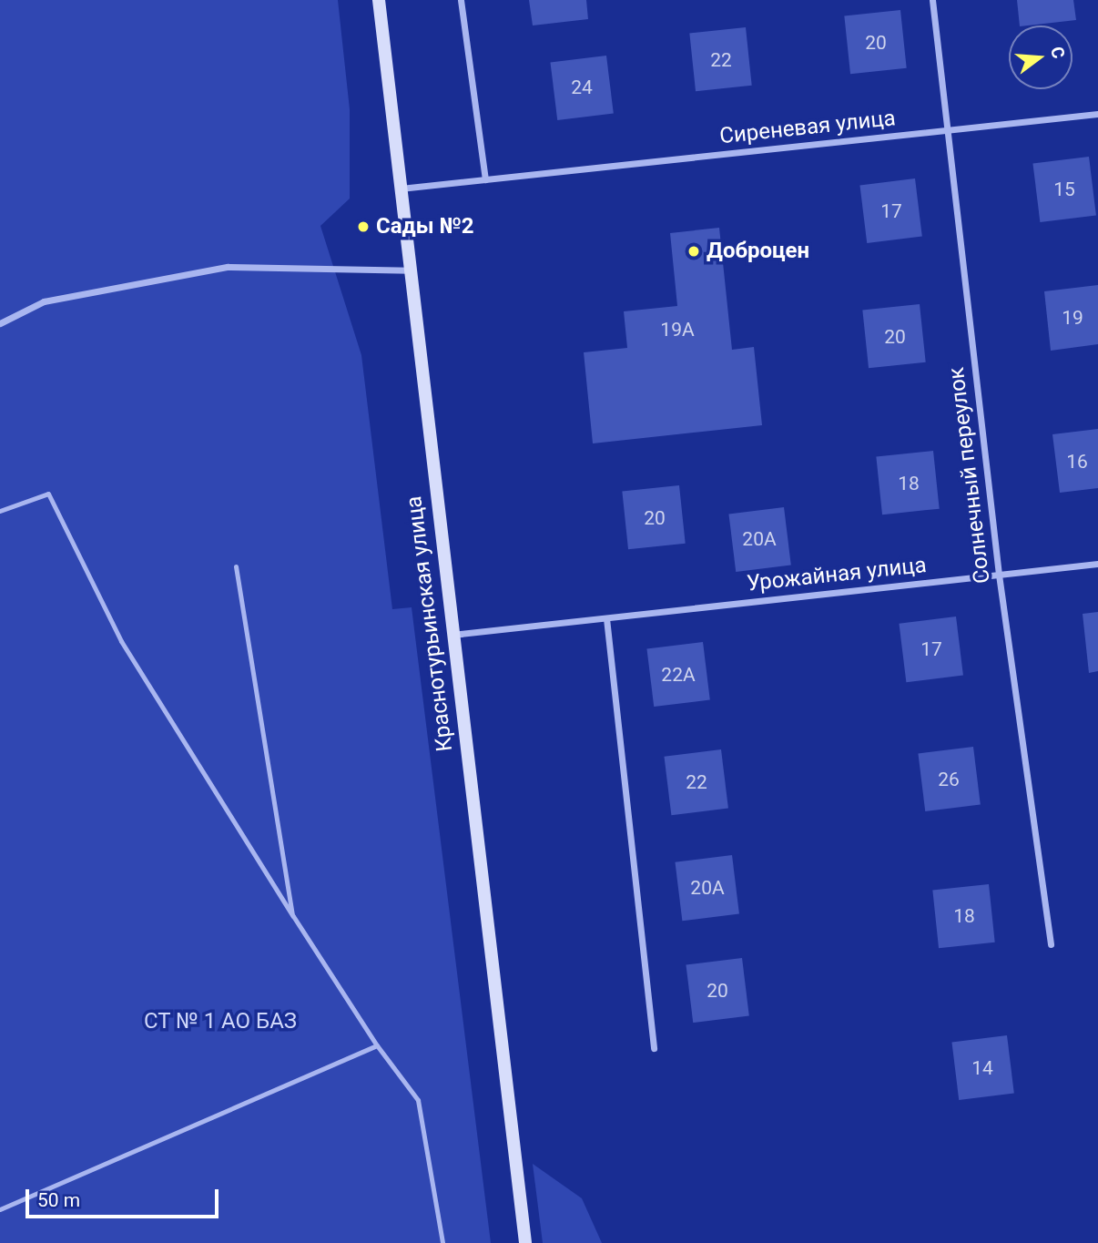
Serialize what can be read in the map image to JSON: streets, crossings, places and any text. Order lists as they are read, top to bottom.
{
  "streets": {
    "main road": ["Краснотурьинская улица"],
    "street": ["Сиреневая улица", "Солнечный переулок", "Урожайная улица"]
  },
  "crossings": [
    ["Сиреневая улица", "Солнечный переулок"],
    ["Сиреневая улица", "Краснотурьинская улица"],
    ["Солнечный переулок", "Урожайная улица"],
    ["Урожайная улица", "Краснотурьинская улица"]
  ],
  "parks": ["СТ № 1 АО БАЗ"],
  "places": ["Сады №2", "Доброцен"],
  "house_numbers": [
    "20",
    "22",
    "24",
    "15",
    "17",
    "19",
    "19А",
    "20",
    "16",
    "18",
    "20",
    "20А",
    "17",
    "22А",
    "26",
    "22",
    "20А",
    "18",
    "20",
    "14"
  ],
  "scale_bar": "50 m",
  "north": "right"
}
